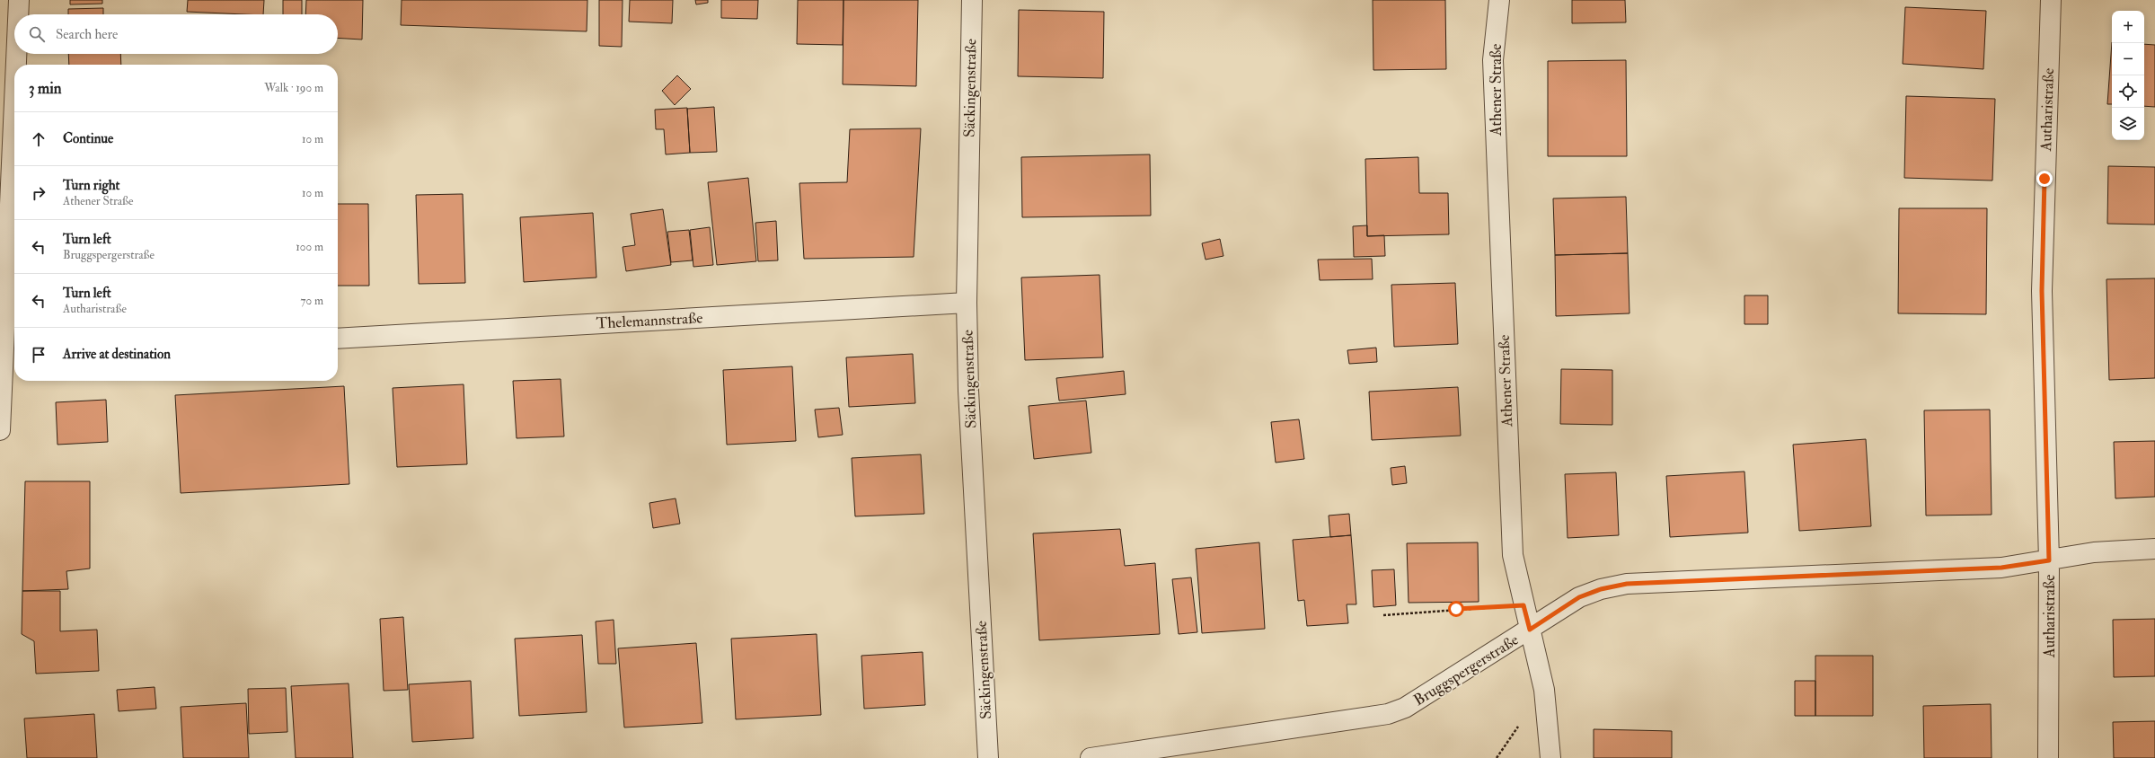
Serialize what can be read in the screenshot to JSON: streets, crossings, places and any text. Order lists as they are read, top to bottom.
{
  "streets": {
    "street": [
      "Säckingenstraße",
      "Athener Straße",
      "Autharistraße",
      "Thelemannstraße",
      "Bruggspergerstraße"
    ]
  },
  "crossings": [
    ["Säckingenstraße", "Thelemannstraße"],
    ["Athener Straße", "Bruggspergerstraße"],
    ["Autharistraße", "Bruggspergerstraße"]
  ],
  "page": {
    "map_buttons": ["+", "−"],
    "search": "Search here",
    "heading": ["3 min", "Walk · 190 m"],
    "list": [
      ["Continue", "10 m"],
      ["Turn right", "Athener Straße", "10 m"],
      ["Turn left", "Bruggspergerstraße", "100 m"],
      ["Turn left", "Autharistraße", "70 m"],
      "Arrive at destination"
    ]
  }
}
